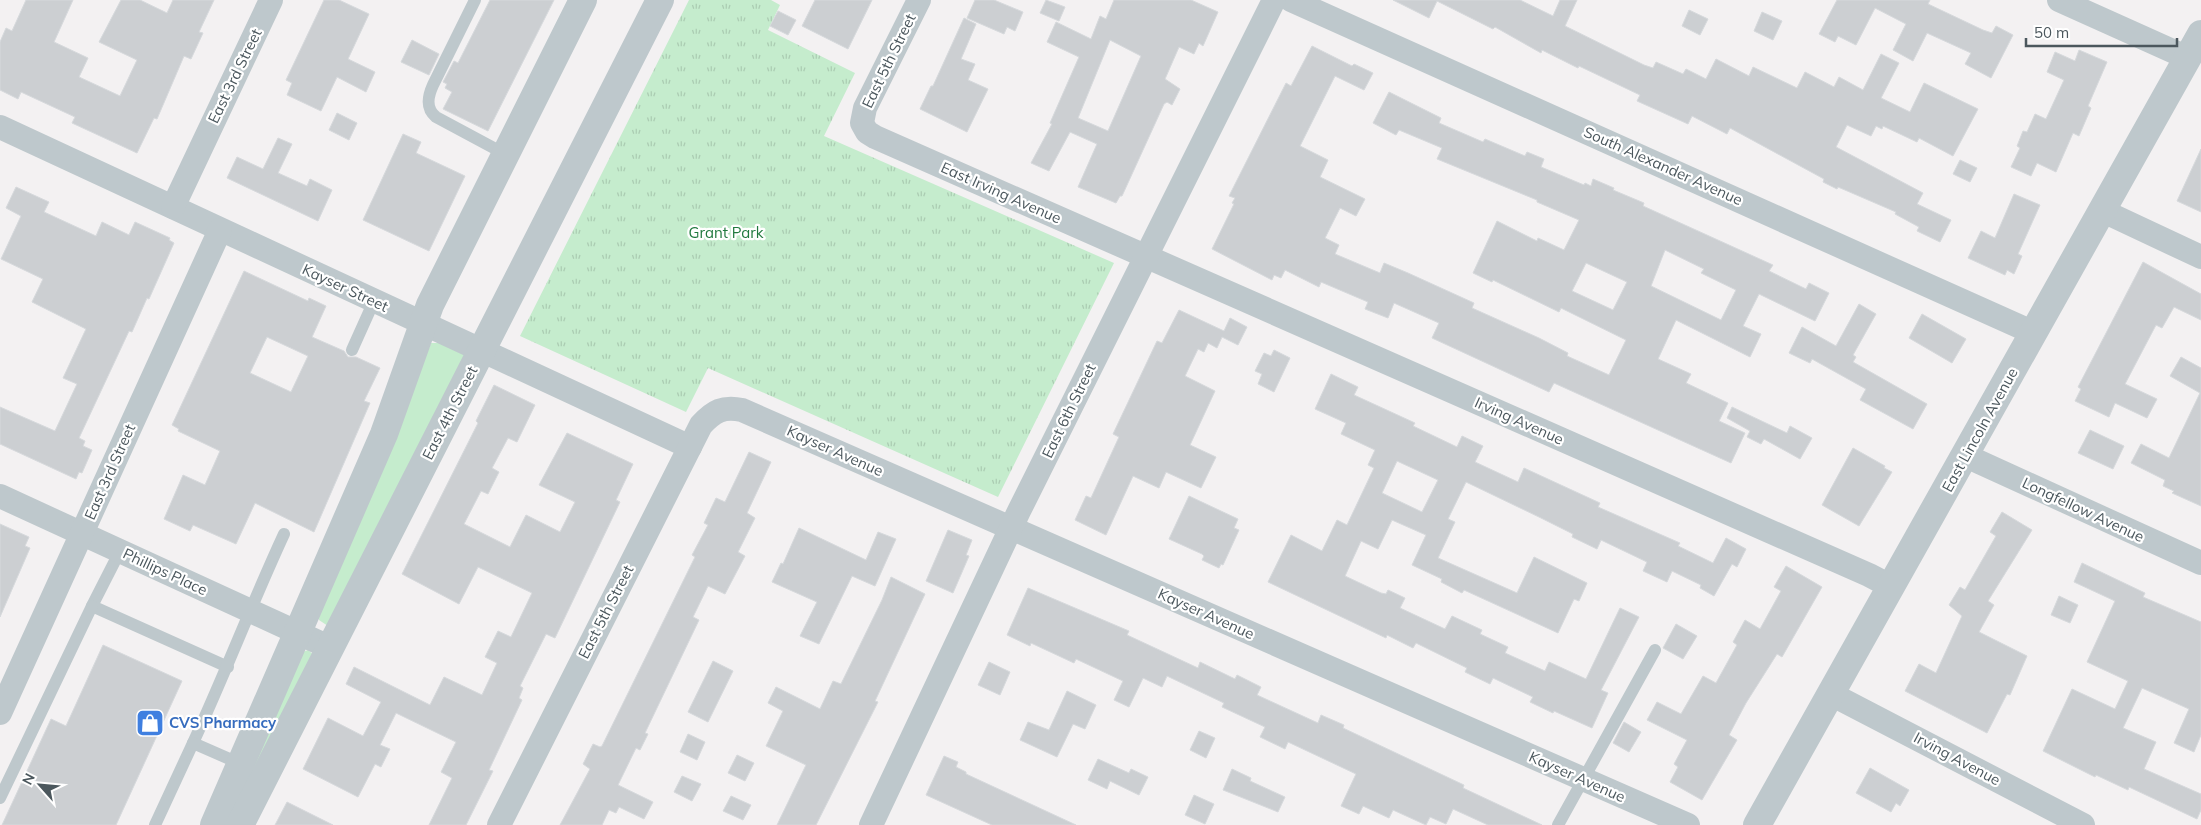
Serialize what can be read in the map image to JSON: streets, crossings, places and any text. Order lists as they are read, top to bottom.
{
  "streets": {
    "street": [
      "East 5th Street",
      "East 3rd Street",
      "South Alexander Avenue",
      "East Irving Avenue",
      "Kayser Street",
      "East 6th Street",
      "East 4th Street",
      "Irving Avenue",
      "East Lincoln Avenue",
      "Kayser Avenue",
      "Longfellow Avenue",
      "Phillips Place"
    ]
  },
  "crossings": [
    ["East 5th Street", "East Irving Avenue"],
    ["East 5th Street", "Kayser Street"],
    ["East 5th Street", "Kayser Avenue"],
    ["East 3rd Street", "Kayser Street"],
    ["East 3rd Street", "Phillips Place"],
    ["South Alexander Avenue", "East Lincoln Avenue"],
    ["East Irving Avenue", "East 6th Street"],
    ["East Irving Avenue", "Irving Avenue"],
    ["Kayser Street", "East 4th Street"],
    ["East 6th Street", "Irving Avenue"],
    ["East 6th Street", "Kayser Avenue"],
    ["East 4th Street", "Phillips Place"],
    ["Irving Avenue", "East Lincoln Avenue"],
    ["East Lincoln Avenue", "Longfellow Avenue"]
  ],
  "parks": ["Grant Park"],
  "places": {
    "shop": ["CVS Pharmacy"]
  },
  "scale_bar": "50 m",
  "north": "top left"
}
